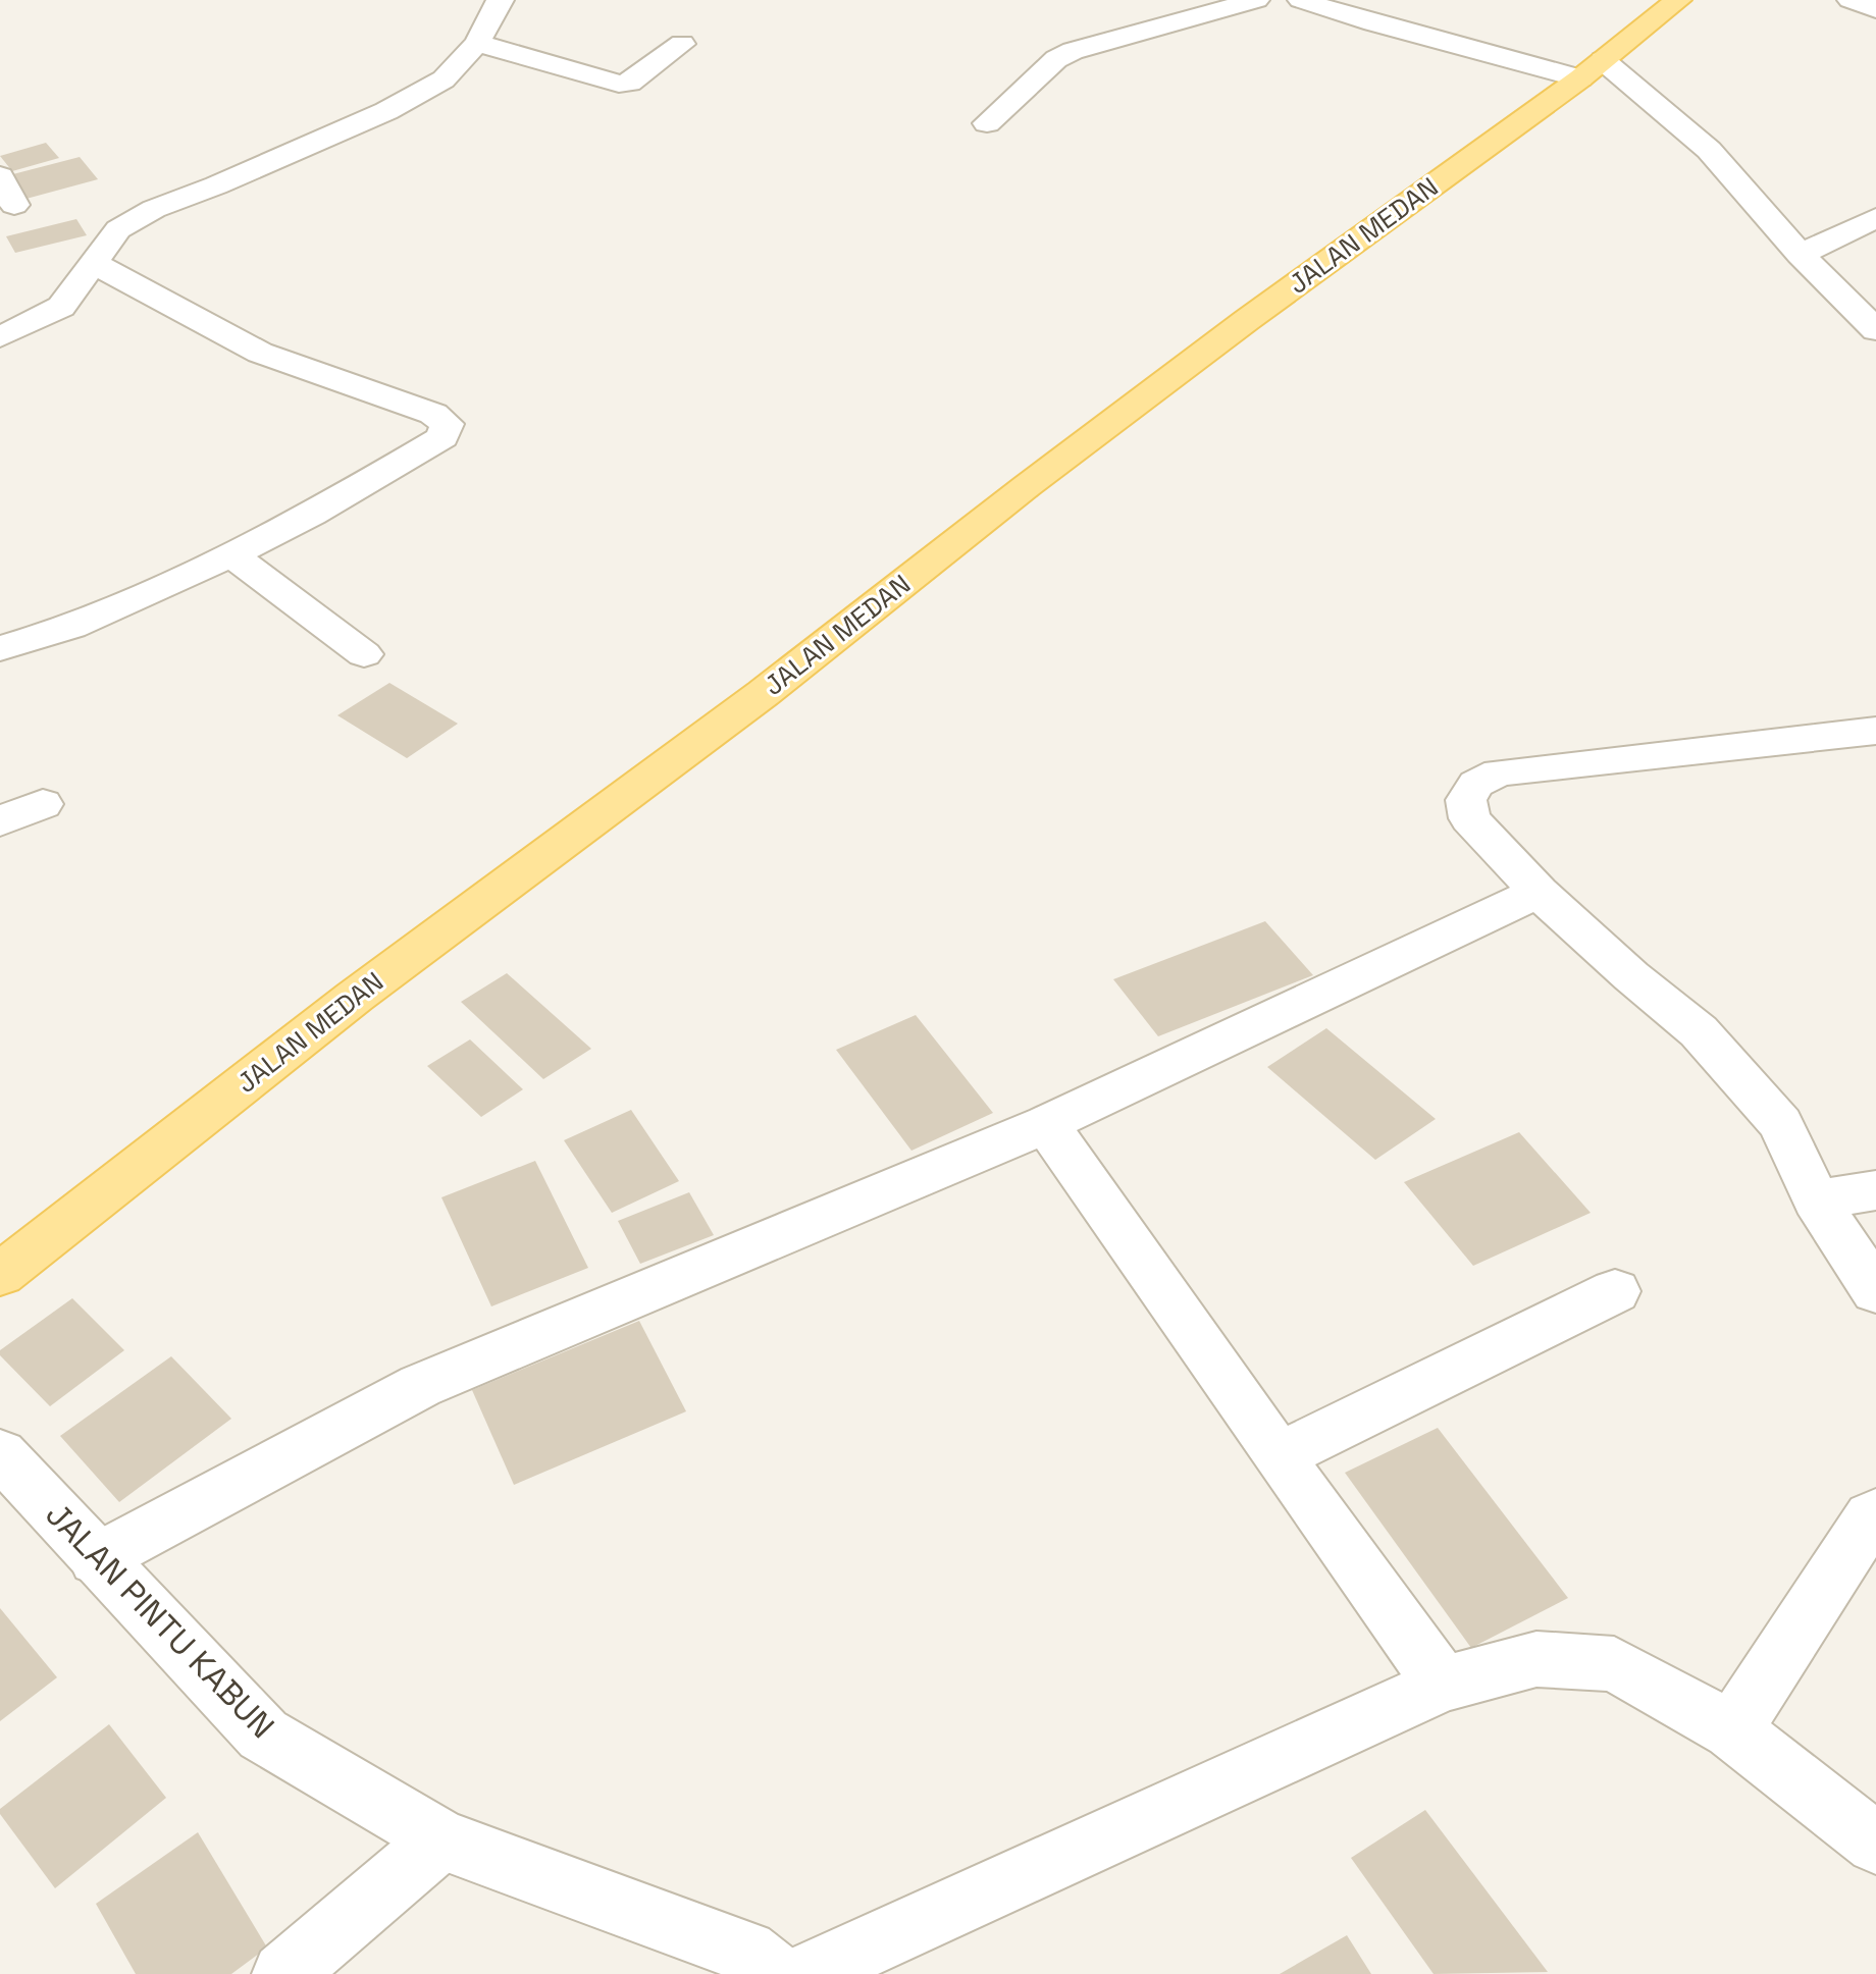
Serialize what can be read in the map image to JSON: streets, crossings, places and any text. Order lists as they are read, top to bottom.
{
  "streets": {
    "main road": ["JALAN MEDAN"],
    "street": ["JALAN PINTU KABUN"]
  }
}
